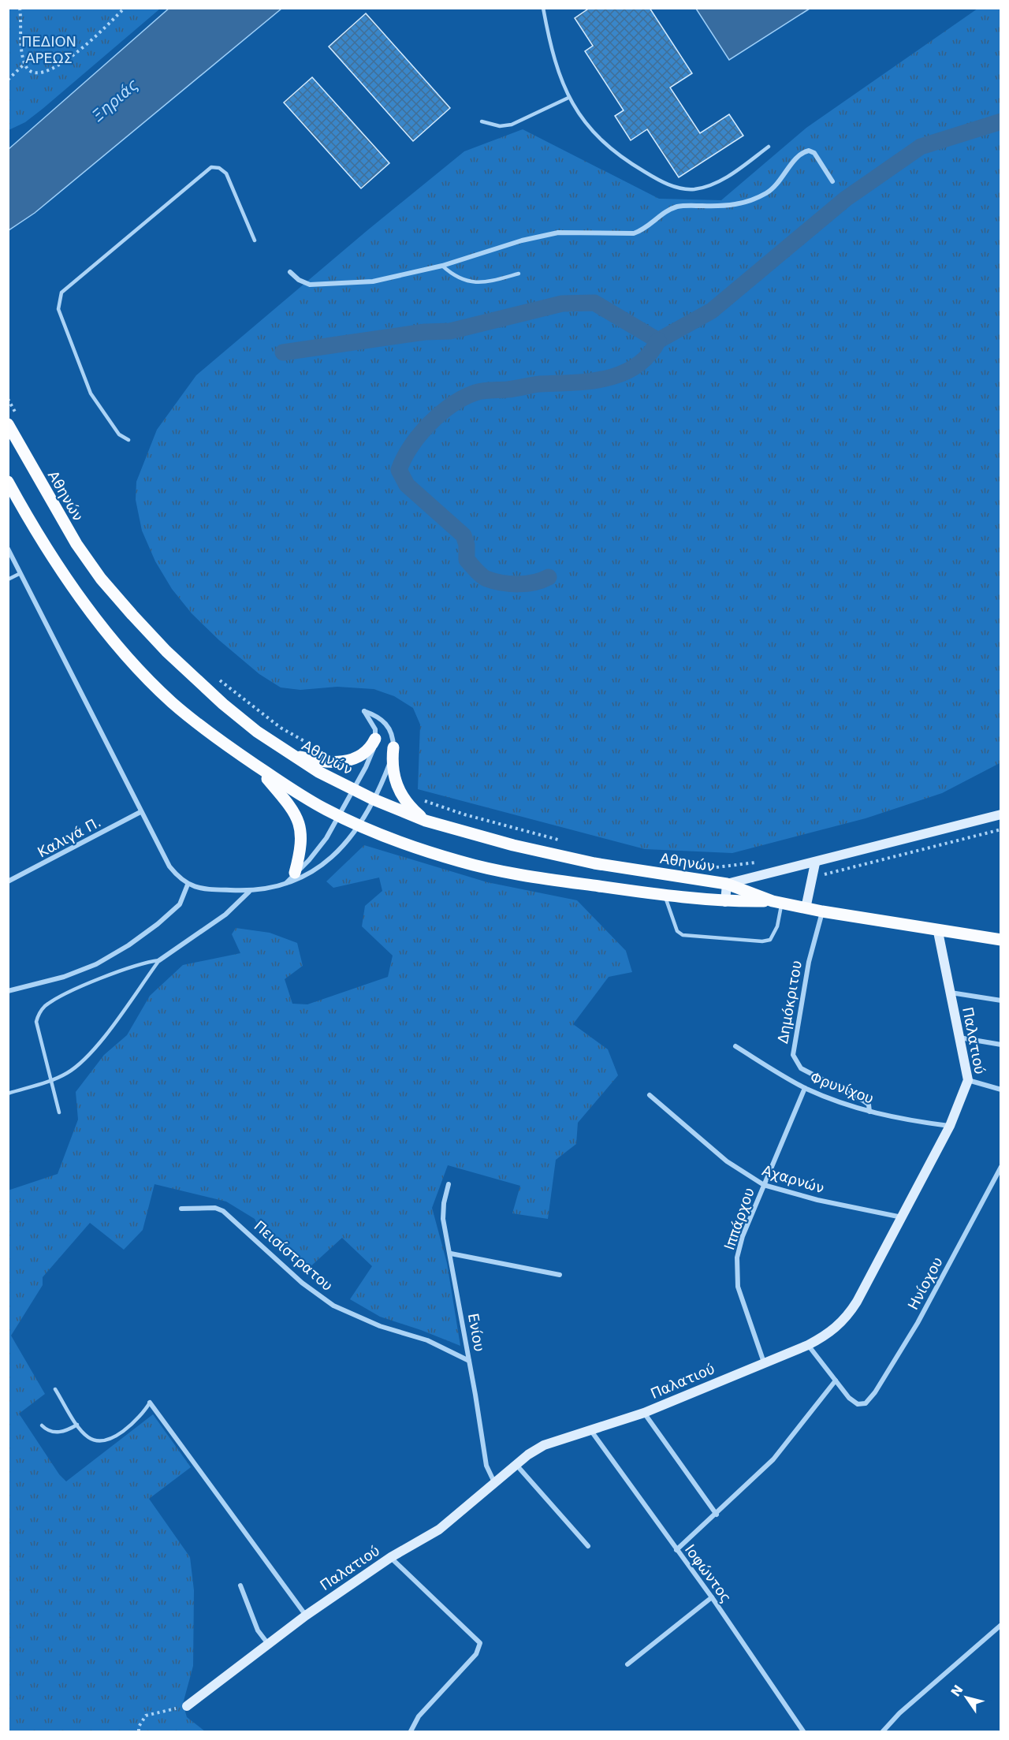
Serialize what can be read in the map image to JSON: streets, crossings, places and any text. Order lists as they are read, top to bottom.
{
  "streets": {
    "main road": ["Αθηνών"],
    "street": [
      "Καλιγά Π.",
      "Δημόκριτου",
      "Παλατιού",
      "Φρυνίχου",
      "Αχαρνών",
      "Ιππάρχου",
      "Πεισίστρατου",
      "Ηνίοχου",
      "Ενίου",
      "Ιοφώντος"
    ]
  },
  "crossings": [
    ["Αθηνών", "Δημόκριτου"],
    ["Αθηνών", "Παλατιού"],
    ["Δημόκριτου", "Φρυνίχου"],
    ["Παλατιού", "Φρυνίχου"],
    ["Παλατιού", "Αχαρνών"],
    ["Παλατιού", "Ιππάρχου"],
    ["Παλατιού", "Ενίου"],
    ["Παλατιού", "Ιοφώντος"],
    ["Φρυνίχου", "Ιππάρχου"],
    ["Αχαρνών", "Ιππάρχου"],
    ["Πεισίστρατου", "Ενίου"]
  ],
  "water": ["Ξηριάς"],
  "parks": ["ΠΕΔΙΟΝ ΑΡΕΩΣ"],
  "north": "top left"
}
